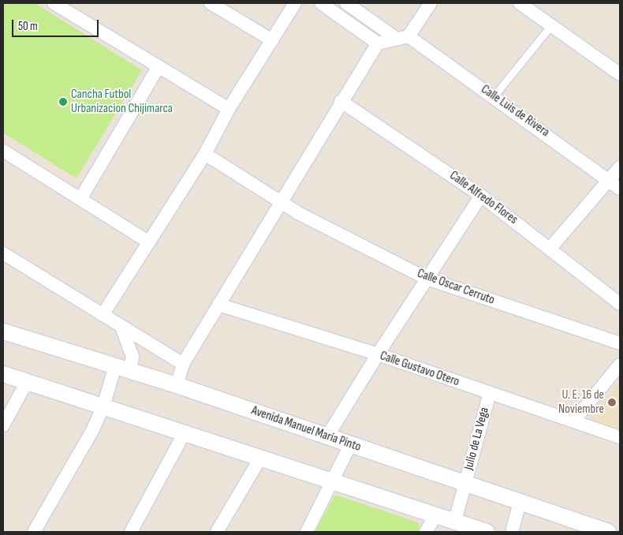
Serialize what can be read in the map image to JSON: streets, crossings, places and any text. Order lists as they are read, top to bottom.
{
  "streets": {
    "street": [
      "Calle Luis de Rivera",
      "Calle Alfredo Flores",
      "Calle Oscar Cerruto",
      "Calle Gustavo Otero",
      "Avenida Manuel María Pinto",
      "Julio de La Vega"
    ]
  },
  "crossings": [
    ["Calle Gustavo Otero", "Julio de La Vega"],
    ["Avenida Manuel María Pinto", "Julio de La Vega"]
  ],
  "places": ["Cancha Futbol Urbanizacion Chijimarca", "U. E. 16 de Noviembre"],
  "scale_bar": "50 m"
}
